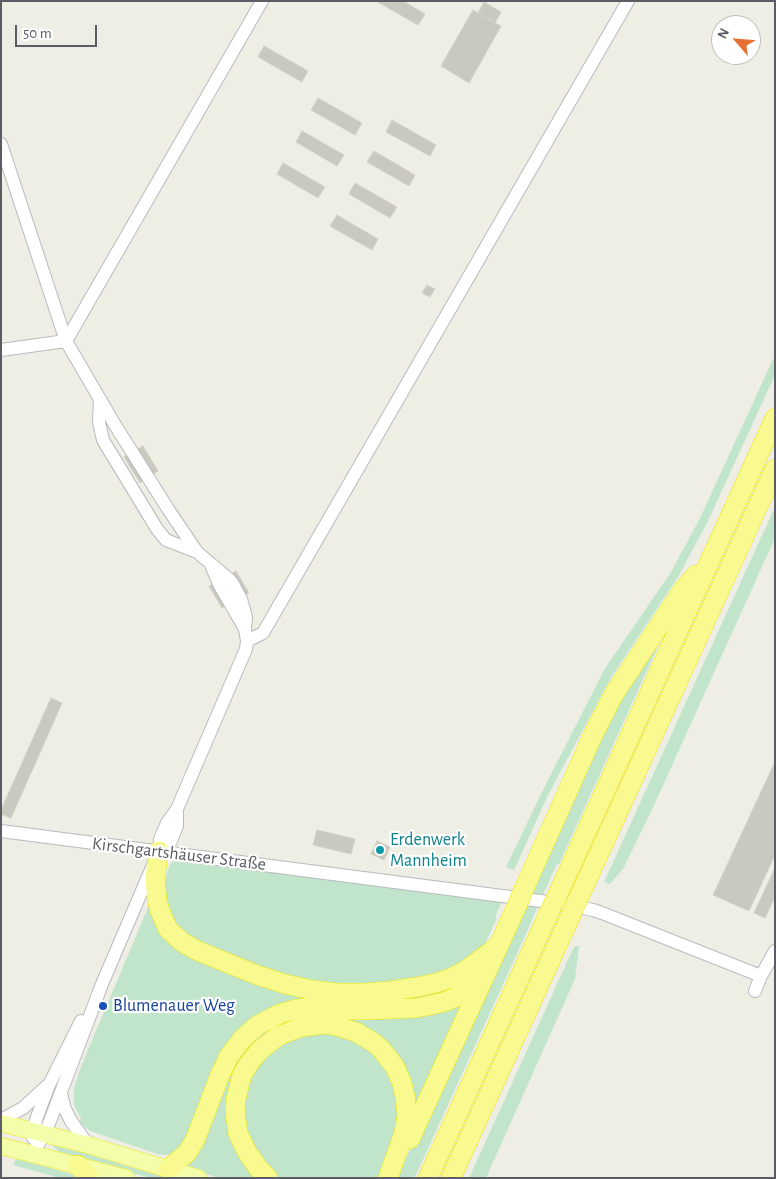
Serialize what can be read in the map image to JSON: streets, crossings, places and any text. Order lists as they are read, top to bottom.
{
  "streets": {
    "street": ["Kirschgartshäuser Straße"]
  },
  "places": ["Erdenwerk Mannheim", "Blumenauer Weg"],
  "scale_bar": "50 m",
  "north": "top left"
}
